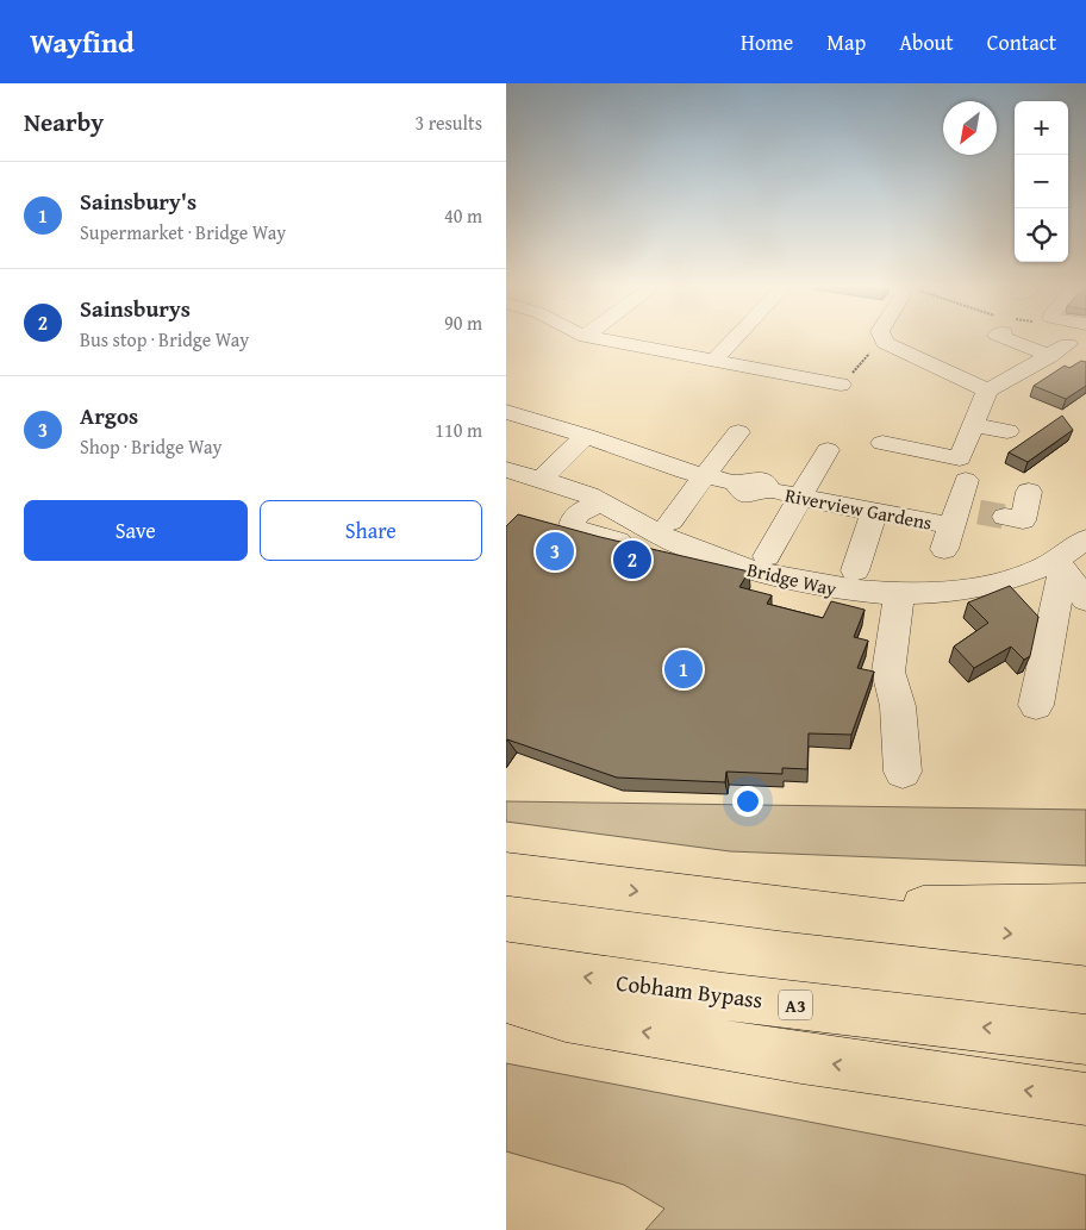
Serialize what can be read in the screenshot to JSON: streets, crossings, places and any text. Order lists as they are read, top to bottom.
{
  "streets": {
    "highway": ["Cobham Bypass", "A3"],
    "street": ["Riverview Gardens", "Bridge Way"]
  },
  "north": "bottom left",
  "page": {
    "header": "Wayfind",
    "nav": [
      "Home",
      "Map",
      "About",
      "Contact"
    ],
    "heading": ["Nearby", "3 results"],
    "map_buttons": ["+", "−"],
    "list": [
      {
        "mark": "1",
        "name": "Sainsbury's",
        "note": "Supermarket · Bridge Way",
        "value": "40 m"
      },
      {
        "mark": "2",
        "name": "Sainsburys",
        "note": "Bus stop · Bridge Way",
        "value": "90 m"
      },
      {
        "mark": "3",
        "name": "Argos",
        "note": "Shop · Bridge Way",
        "value": "110 m"
      }
    ],
    "buttons": ["Save", "Share"],
    "pins": ["3", "2", "1"]
  }
}
